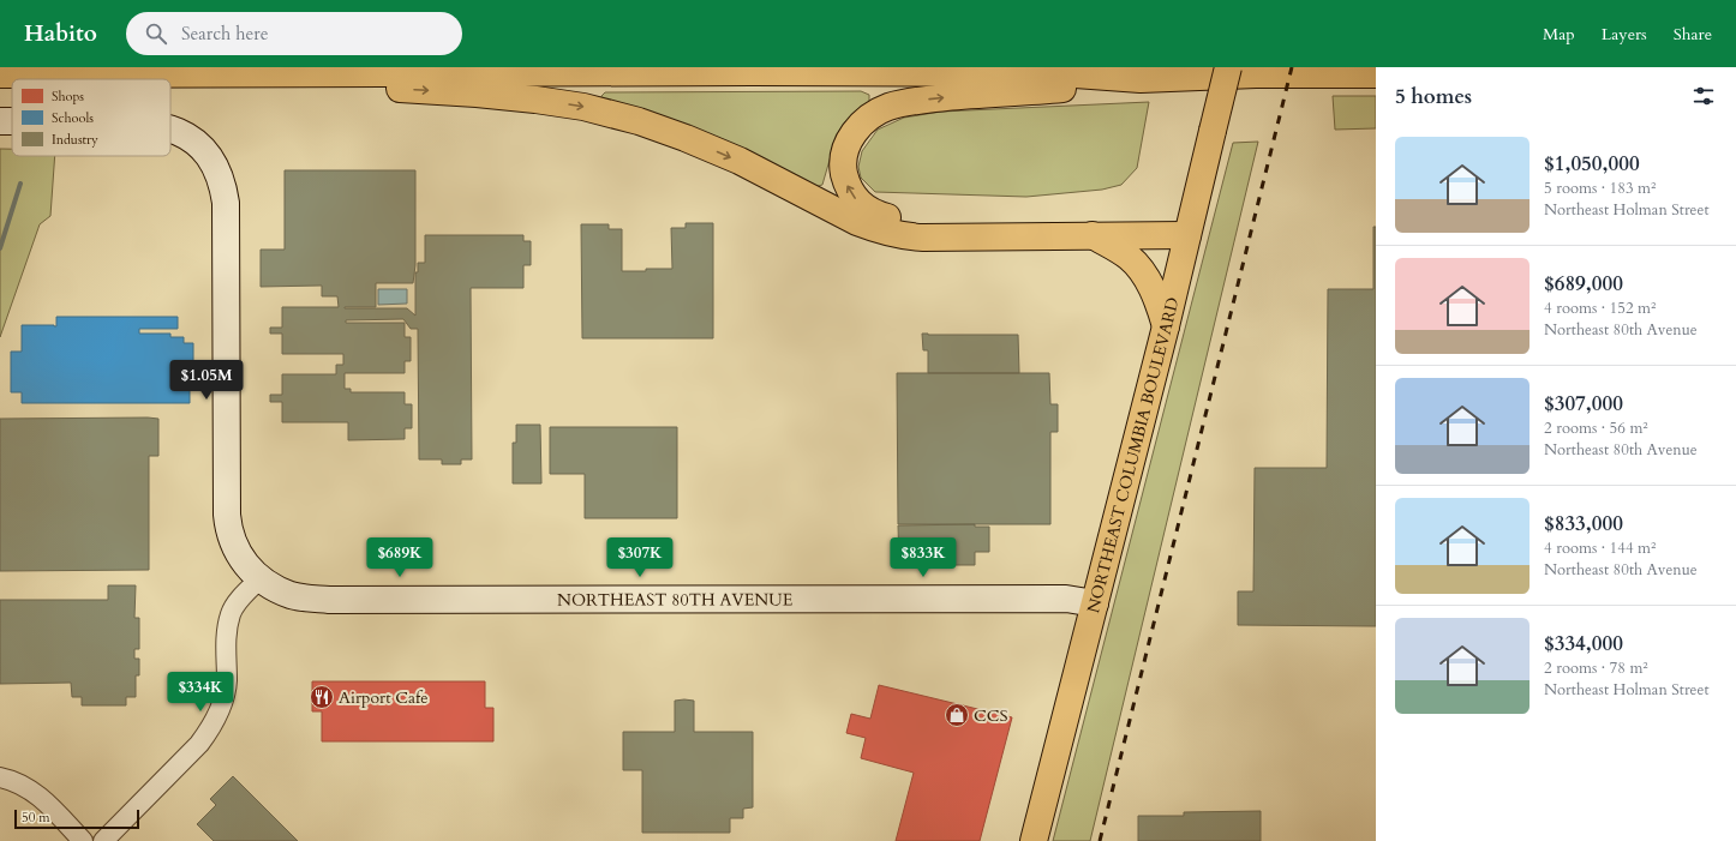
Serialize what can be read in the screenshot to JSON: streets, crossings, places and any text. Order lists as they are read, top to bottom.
{
  "streets": {
    "main road": ["NORTHEAST COLUMBIA BOULEVARD"],
    "street": ["NORTHEAST 80TH AVENUE"]
  },
  "crossings": [
    ["NORTHEAST COLUMBIA BOULEVARD", "NORTHEAST 80TH AVENUE"]
  ],
  "places": {
    "restaurant": ["Airport Cafe"],
    "shop": ["CCS"]
  },
  "legend": ["Shops", "Schools", "Industry"],
  "scale_bar": "50 m",
  "page": {
    "header": "Habito",
    "search": "Search here",
    "nav": ["Map", "Layers", "Share"],
    "heading": "5 homes",
    "list": [
      {
        "name": "$1,050,000",
        "note": "5 rooms · 183 m² · Northeast Holman Street"
      },
      {
        "name": "$689,000",
        "note": "4 rooms · 152 m² · Northeast 80th Avenue"
      },
      {
        "name": "$307,000",
        "note": "2 rooms · 56 m² · Northeast 80th Avenue"
      },
      {
        "name": "$833,000",
        "note": "4 rooms · 144 m² · Northeast 80th Avenue"
      },
      {
        "name": "$334,000",
        "note": "2 rooms · 78 m² · Northeast Holman Street"
      }
    ],
    "price": [
      "$1.05M",
      "$689K",
      "$307K",
      "$833K",
      "$334K"
    ],
    "scale": "50 m"
  }
}
